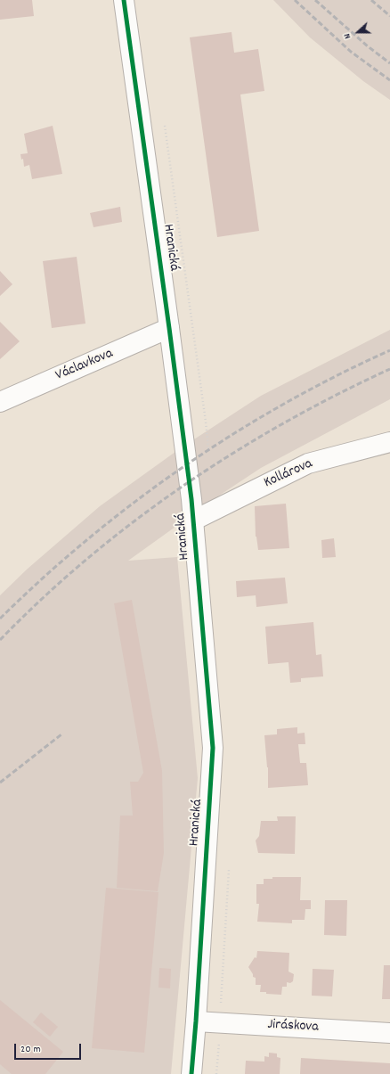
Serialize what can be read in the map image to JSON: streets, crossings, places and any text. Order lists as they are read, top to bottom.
{
  "streets": {
    "street": [
      "Hranická",
      "Václavkova",
      "Kollárova",
      "Jiráskova"
    ]
  },
  "crossings": [
    ["Hranická", "Václavkova"],
    ["Hranická", "Kollárova"],
    ["Hranická", "Jiráskova"]
  ],
  "scale_bar": "20 m",
  "north": "left"
}
